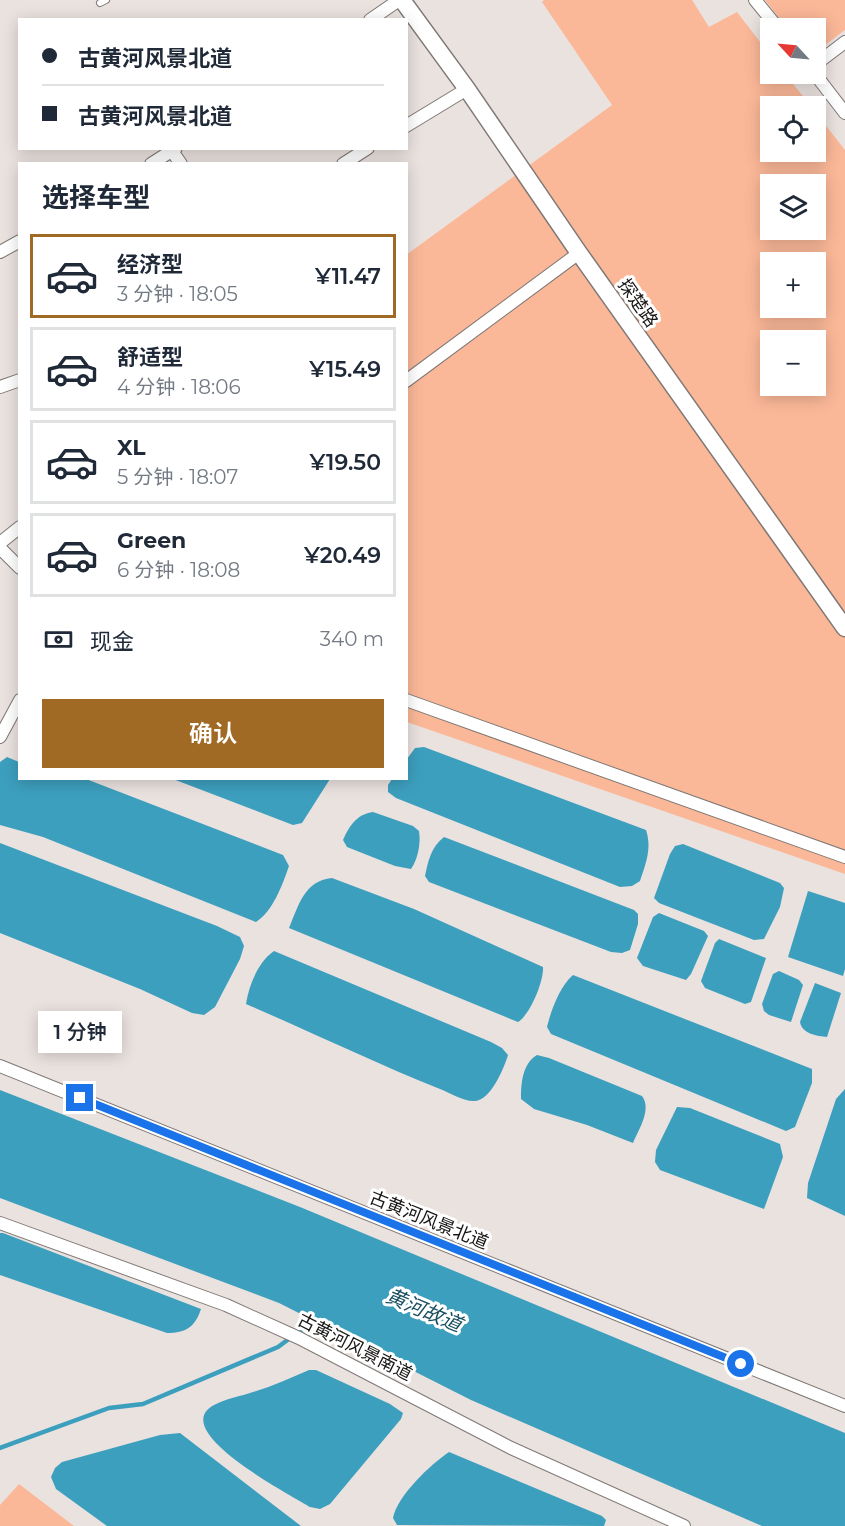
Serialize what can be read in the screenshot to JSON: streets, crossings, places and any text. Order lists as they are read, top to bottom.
{
  "streets": {
    "main road": ["探楚路"],
    "street": ["古黄河风景北道", "古黄河风景南道"]
  },
  "water": ["黄河故道"],
  "north": "top left",
  "page": {
    "map_buttons": ["+", "−"],
    "banner": ["古黄河风景北道", "古黄河风景北道"],
    "heading": "选择车型",
    "list": [
      {
        "name": "经济型",
        "note": "3 分钟 · 18:05",
        "value": "¥11.47"
      },
      {
        "name": "舒适型",
        "note": "4 分钟 · 18:06",
        "value": "¥15.49"
      },
      {
        "name": "XL",
        "note": "5 分钟 · 18:07",
        "value": "¥19.50"
      },
      {
        "name": "Green",
        "note": "6 分钟 · 18:08",
        "value": "¥20.49"
      }
    ],
    "pay": ["现金", "340 m"],
    "buttons": "确认",
    "bubble": "1 分钟"
  }
}
